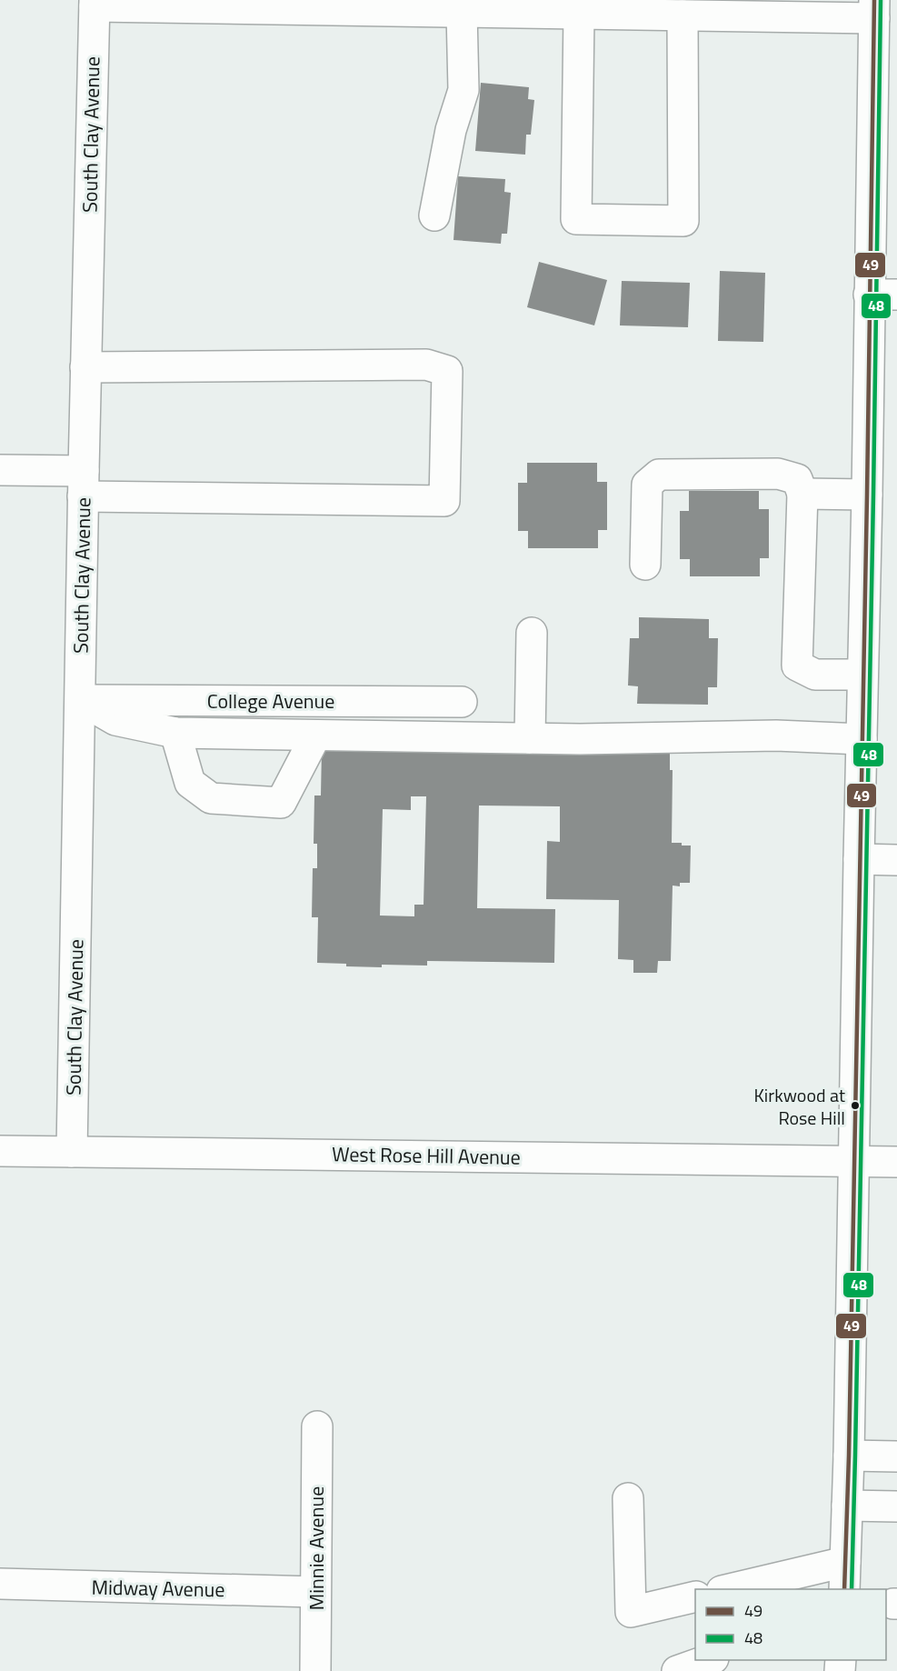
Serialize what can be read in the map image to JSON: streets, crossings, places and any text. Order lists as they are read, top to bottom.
{
  "streets": {
    "street": [
      "South Clay Avenue",
      "College Avenue",
      "West Rose Hill Avenue",
      "Minnie Avenue",
      "Midway Avenue"
    ]
  },
  "crossings": [
    ["South Clay Avenue", "College Avenue"],
    ["South Clay Avenue", "West Rose Hill Avenue"],
    ["Minnie Avenue", "Midway Avenue"]
  ],
  "places": ["Kirkwood at Rose Hill"],
  "lines": ["transit line 49", "transit line 48"],
  "legend": ["49", "48"]
}
